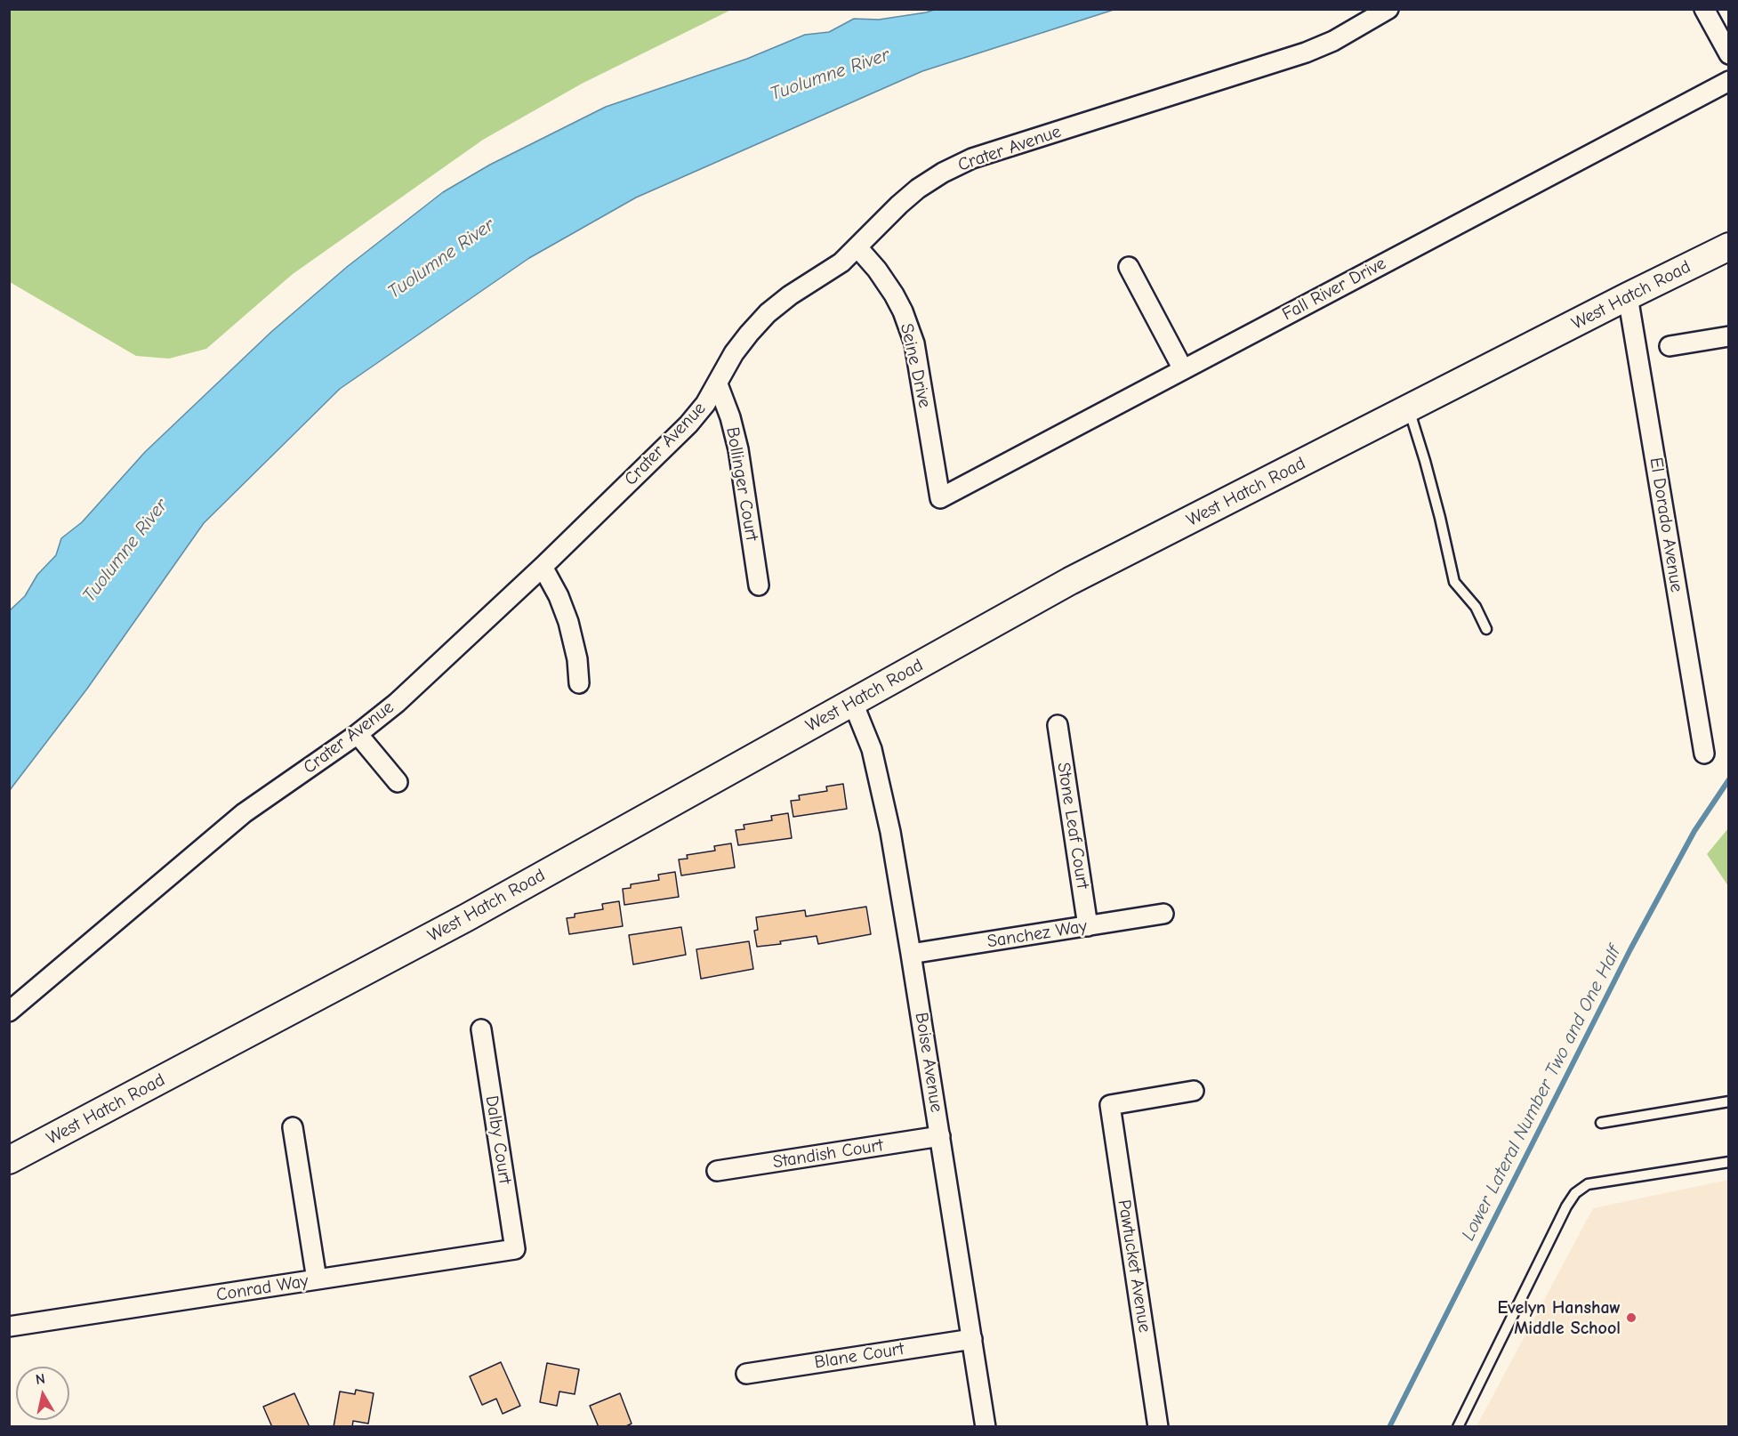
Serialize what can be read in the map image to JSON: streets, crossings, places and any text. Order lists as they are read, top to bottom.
{
  "streets": {
    "main road": ["West Hatch Road"],
    "street": [
      "Crater Avenue",
      "Fall River Drive",
      "Seine Drive",
      "Bollinger Court",
      "El Dorado Avenue",
      "Stone Leaf Court",
      "Sanchez Way",
      "Boise Avenue",
      "Dalby Court",
      "Standish Court",
      "Pawtucket Avenue",
      "Conrad Way",
      "Blane Court"
    ]
  },
  "crossings": [
    ["Crater Avenue", "Seine Drive"],
    ["Crater Avenue", "Bollinger Court"],
    ["Fall River Drive", "Seine Drive"],
    ["West Hatch Road", "El Dorado Avenue"],
    ["West Hatch Road", "Boise Avenue"],
    ["Stone Leaf Court", "Sanchez Way"],
    ["Sanchez Way", "Boise Avenue"],
    ["Boise Avenue", "Standish Court"],
    ["Boise Avenue", "Blane Court"],
    ["Dalby Court", "Conrad Way"]
  ],
  "water": ["Tuolumne River", "Lower Lateral Number Two and One Half"],
  "places": ["Evelyn Hanshaw Middle School"],
  "north": "top"
}
